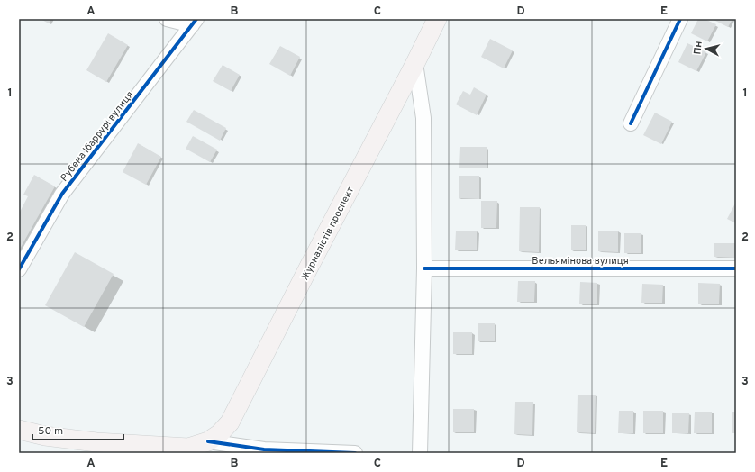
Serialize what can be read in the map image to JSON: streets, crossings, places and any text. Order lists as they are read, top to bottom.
{
  "streets": {
    "main road": ["Журналістів проспект"],
    "street": ["Рубена Ібаррурі вулиця", "Вельямінова вулиця"]
  },
  "scale_bar": "50 m",
  "north": "left",
  "grid": {
    "columns": [
      "A",
      "B",
      "C",
      "D",
      "E"
    ],
    "rows": ["1", "2", "3"]
  }
}
